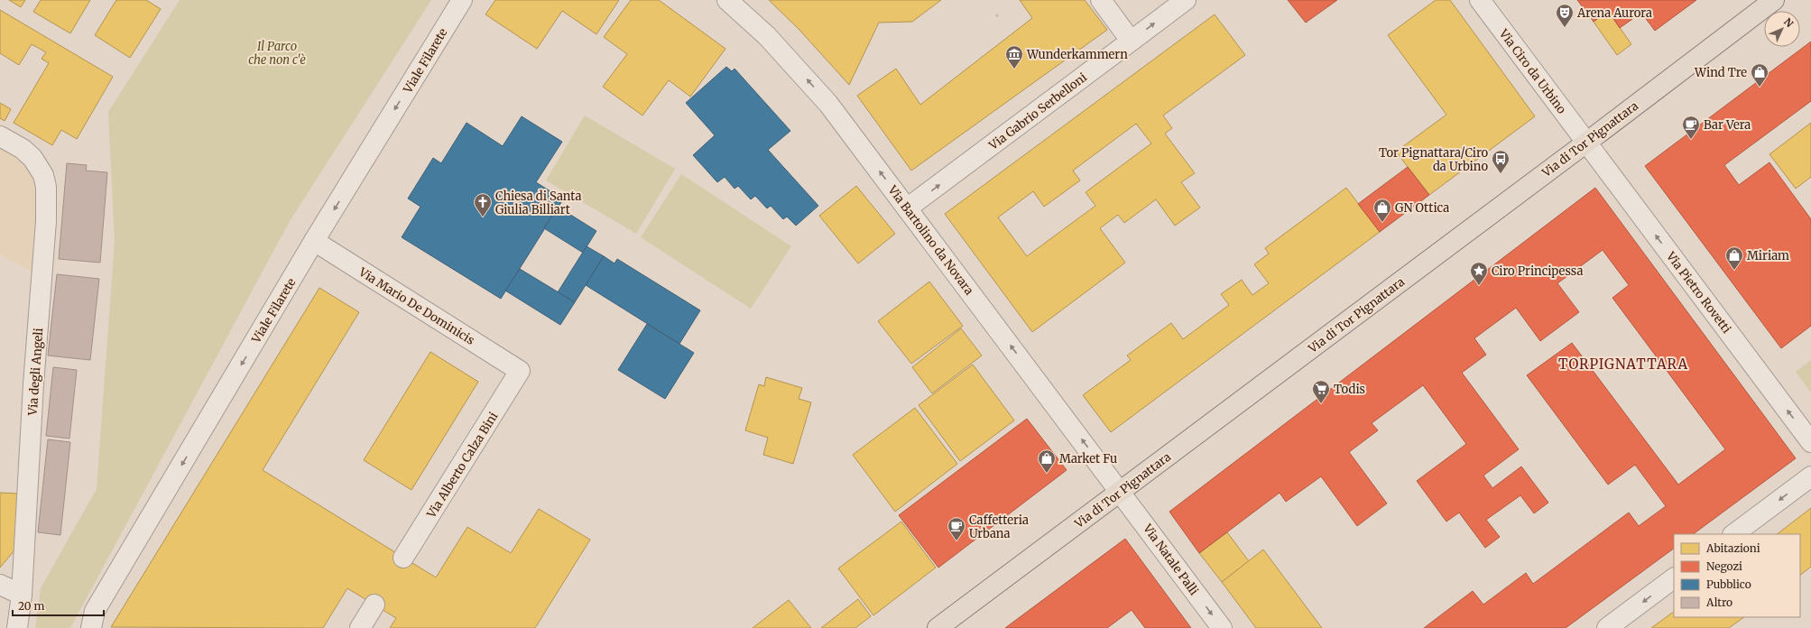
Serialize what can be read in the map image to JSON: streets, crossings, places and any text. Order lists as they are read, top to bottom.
{
  "streets": {
    "main road": ["Via di Tor Pignattara"],
    "street": [
      "Viale Filarete",
      "Via Ciro da Urbino",
      "Via Gabrio Serbelloni",
      "Via Bartolino da Novara",
      "Via Pietro Rovetti",
      "Via Mario De Dominicis",
      "Via degli Angeli",
      "Via Alberto Calza Bini",
      "Via Natale Palli"
    ]
  },
  "crossings": [
    ["Viale Filarete", "Via Mario De Dominicis"],
    ["Via Ciro da Urbino", "Via di Tor Pignattara"],
    ["Via Ciro da Urbino", "Via Pietro Rovetti"],
    ["Via Gabrio Serbelloni", "Via Bartolino da Novara"],
    ["Via di Tor Pignattara", "Via Bartolino da Novara"],
    ["Via di Tor Pignattara", "Via Pietro Rovetti"],
    ["Via di Tor Pignattara", "Via Natale Palli"],
    ["Via Bartolino da Novara", "Via Natale Palli"],
    ["Via Mario De Dominicis", "Via Alberto Calza Bini"]
  ],
  "one_way": [
    "Viale Filarete",
    "Via Gabrio Serbelloni",
    "Via Bartolino da Novara",
    "Via Pietro Rovetti",
    "Via Natale Palli"
  ],
  "districts": ["TORPIGNATTARA"],
  "parks": ["Il Parco che non c'è"],
  "places": {
    "theatre": ["Arena Aurora"],
    "museum": ["Wunderkammern"],
    "shop": [
      "Wind Tre",
      "GN Ottica",
      "Miriam",
      "Market Fu"
    ],
    "cafe": ["Bar Vera", "Caffetteria Urbana"],
    "bus stop": ["Tor Pignattara/Ciro da Urbino"],
    "church": ["Chiesa di Santa Giulia Billiart"],
    "place": ["Ciro Principessa"],
    "supermarket": ["Todis"]
  },
  "legend": [
    "Abitazioni",
    "Negozi",
    "Pubblico",
    "Altro"
  ],
  "scale_bar": "20 m",
  "north": "top right"
}
